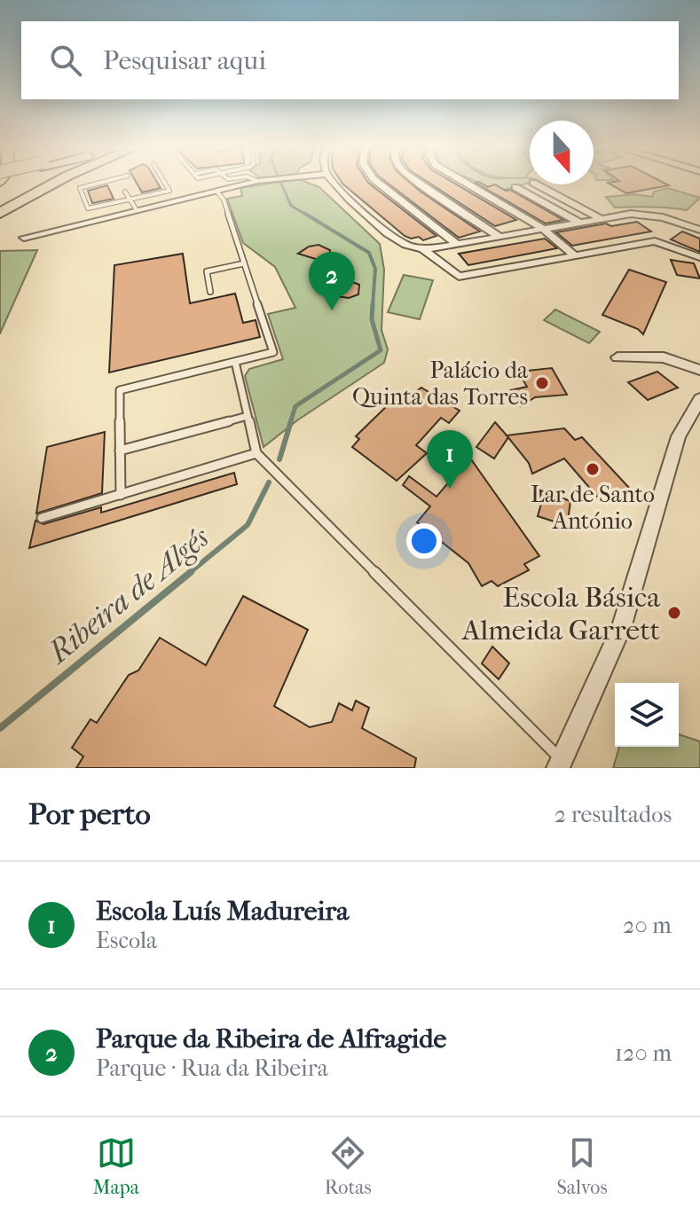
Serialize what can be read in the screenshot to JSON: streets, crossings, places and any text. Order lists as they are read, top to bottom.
{
  "water": ["Ribeira de Algés"],
  "places": ["Palácio da Quinta das Torres", "Lar de Santo António", "Escola Básica Almeida Garrett"],
  "north": "bottom",
  "page": {
    "search": "Pesquisar aqui",
    "pins": ["2", "1"],
    "heading": ["Por perto", "2 resultados"],
    "list": [
      {
        "mark": "1",
        "name": "Escola Luís Madureira",
        "note": "Escola",
        "value": "20 m"
      },
      {
        "mark": "2",
        "name": "Parque da Ribeira de Alfragide",
        "note": "Parque · Rua da Ribeira",
        "value": "120 m"
      }
    ],
    "nav": ["Mapa", "Rotas", "Salvos"]
  }
}
